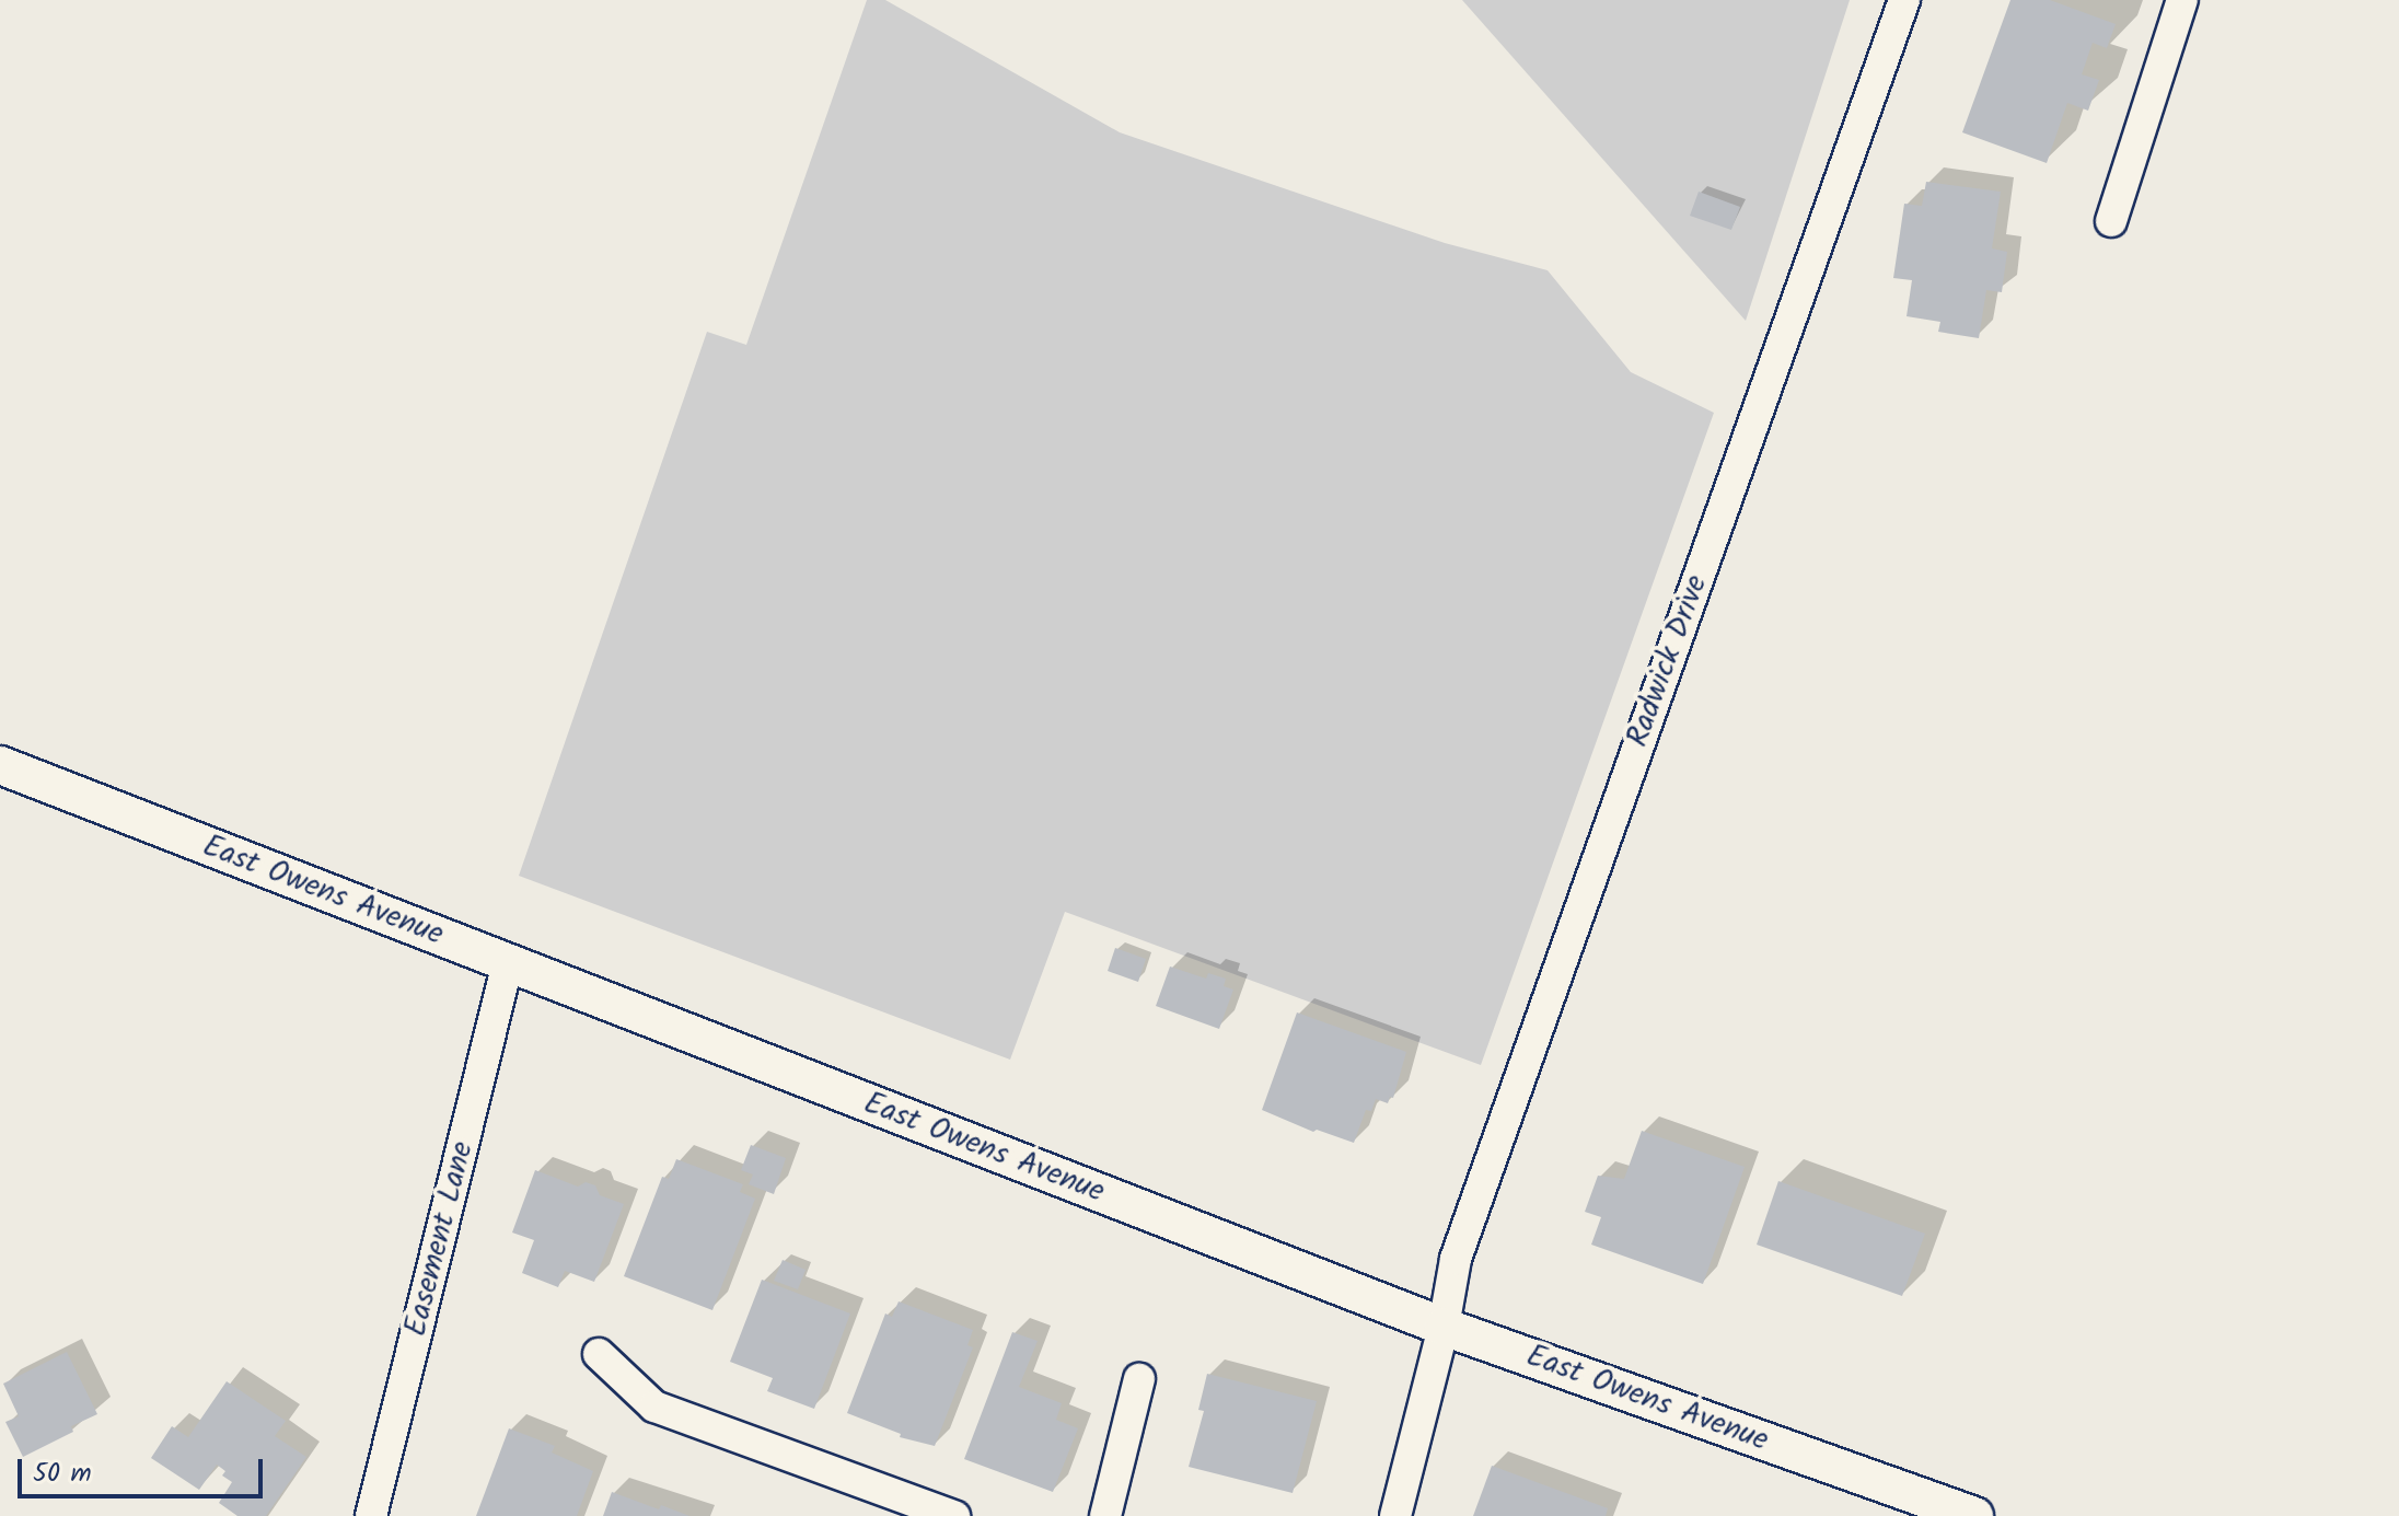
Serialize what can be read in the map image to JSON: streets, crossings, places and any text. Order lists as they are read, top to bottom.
{
  "streets": {
    "street": ["Radwick Drive", "East Owens Avenue", "Easement Lane"]
  },
  "crossings": [
    ["Radwick Drive", "East Owens Avenue"],
    ["East Owens Avenue", "Easement Lane"]
  ],
  "scale_bar": "50 m"
}
